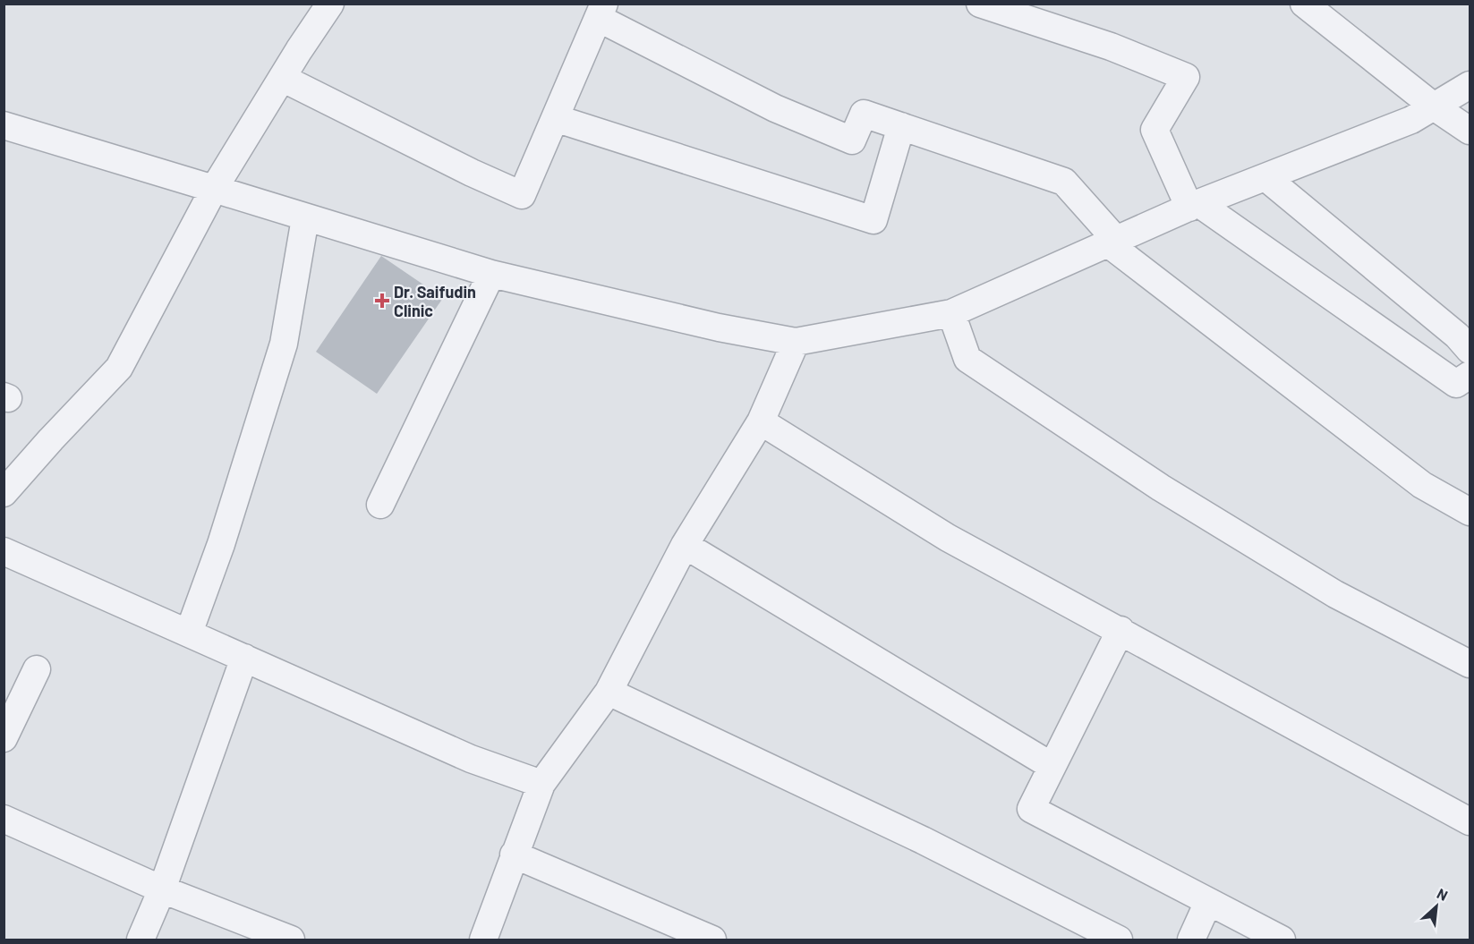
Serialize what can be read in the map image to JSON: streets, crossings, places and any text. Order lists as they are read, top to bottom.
{
  "places": {
    "health": ["Dr. Saifudin Clinic"]
  },
  "north": "top right"
}
